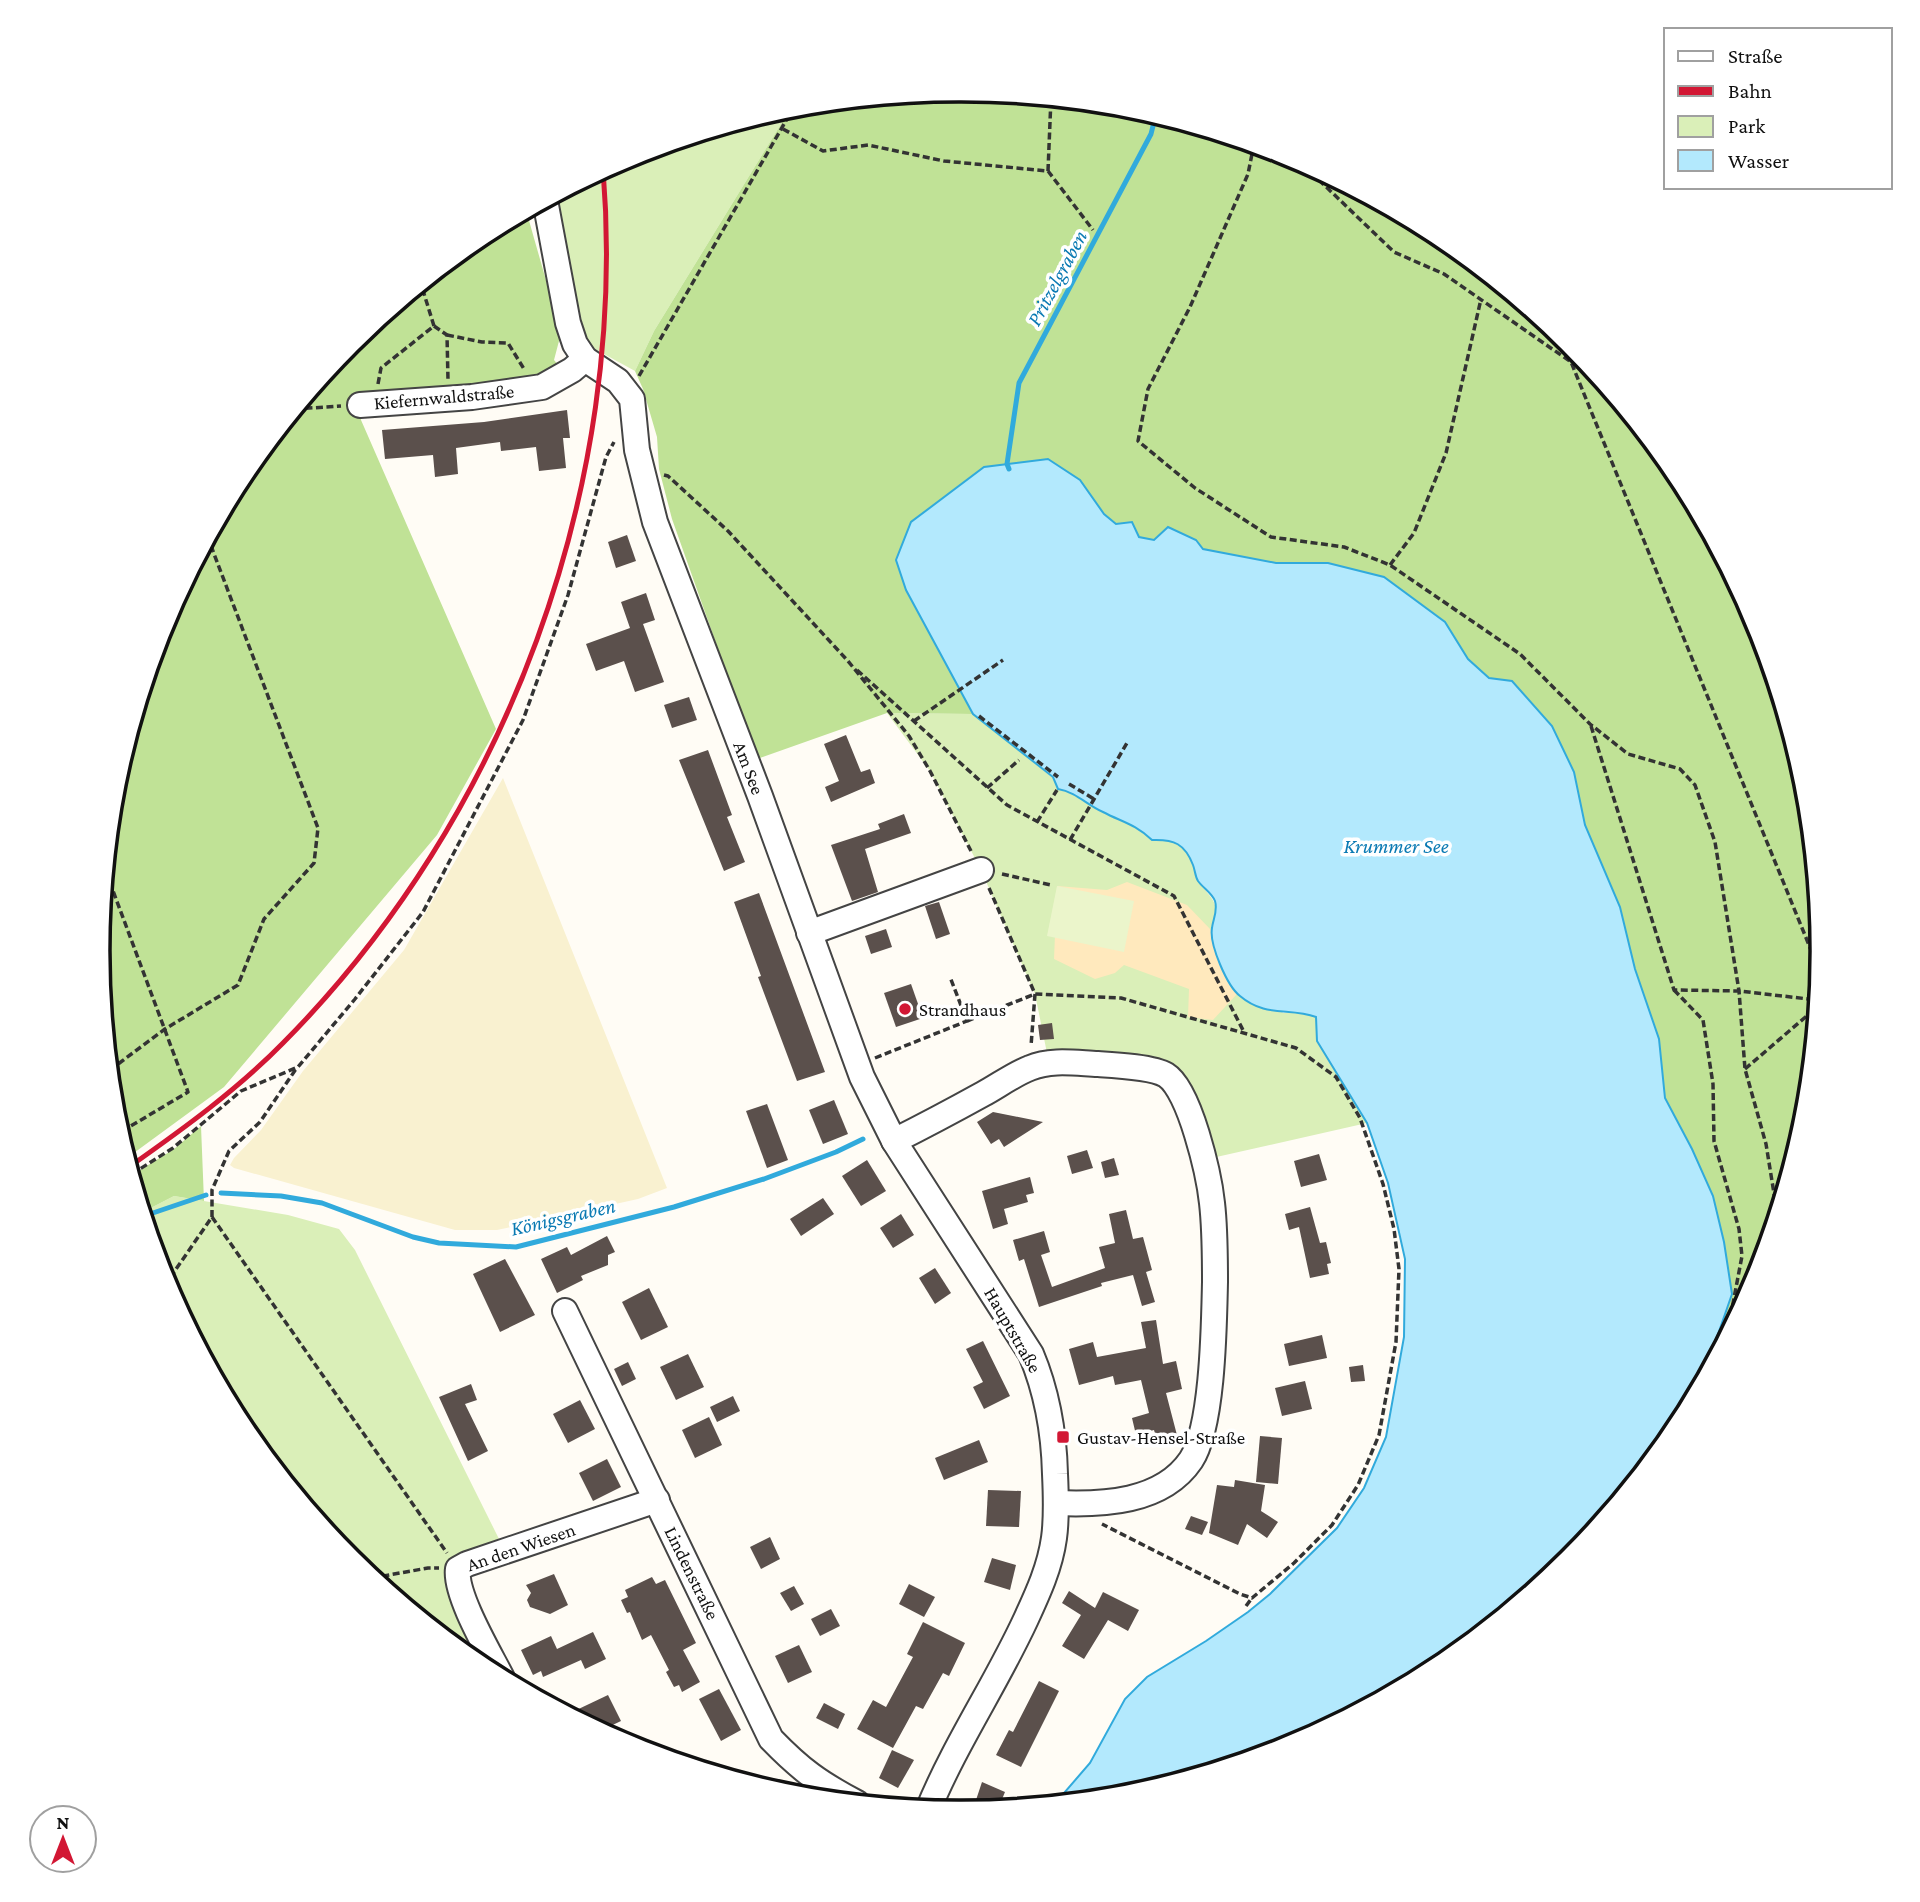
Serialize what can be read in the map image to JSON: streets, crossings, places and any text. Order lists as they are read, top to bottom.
{
  "streets": {
    "street": [
      "Kiefernwaldstraße",
      "Am See",
      "Hauptstraße",
      "An den Wiesen",
      "Lindenstraße"
    ]
  },
  "crossings": [
    ["Am See", "Hauptstraße"],
    ["An den Wiesen", "Lindenstraße"]
  ],
  "water": ["Pritzelgraben", "Krummer See", "Königsgraben"],
  "places": {
    "other": ["Strandhaus"],
    "transit": ["Gustav-Hensel-Straße"]
  },
  "legend": [
    "Straße",
    "Bahn",
    "Park",
    "Wasser"
  ],
  "north": "top"
}
